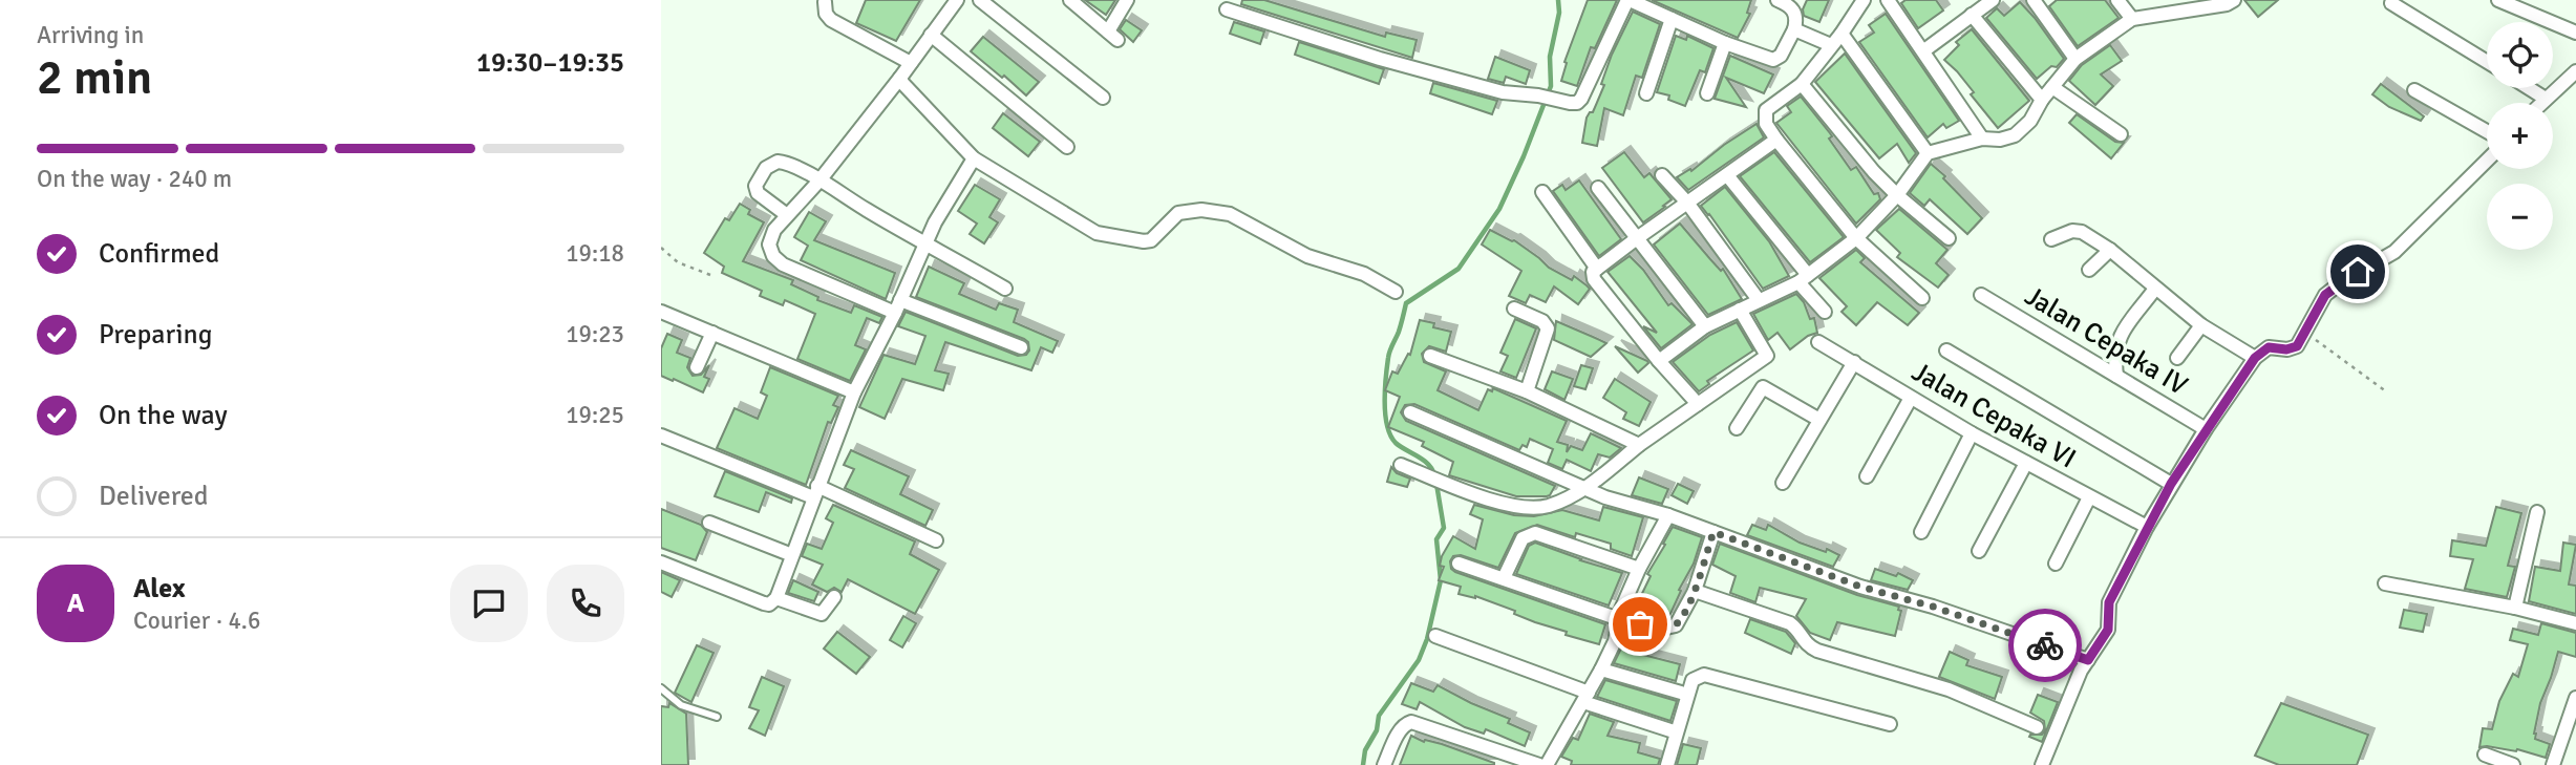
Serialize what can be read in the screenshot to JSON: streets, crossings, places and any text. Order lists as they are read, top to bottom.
{
  "streets": {
    "street": ["Jalan Cepaka IV", "Jalan Cepaka VI"]
  },
  "page": {
    "heading": ["2 min", "Arriving in", "19:30–19:35"],
    "panel": ["Alex", "Courier · 4.6"],
    "map_buttons": ["+", "−"],
    "bar": "On the way · 240 m",
    "list": [
      ["Confirmed", "19:18"],
      ["Preparing", "19:23"],
      ["On the way", "19:25"],
      "Delivered"
    ],
    "round": "A"
  }
}
